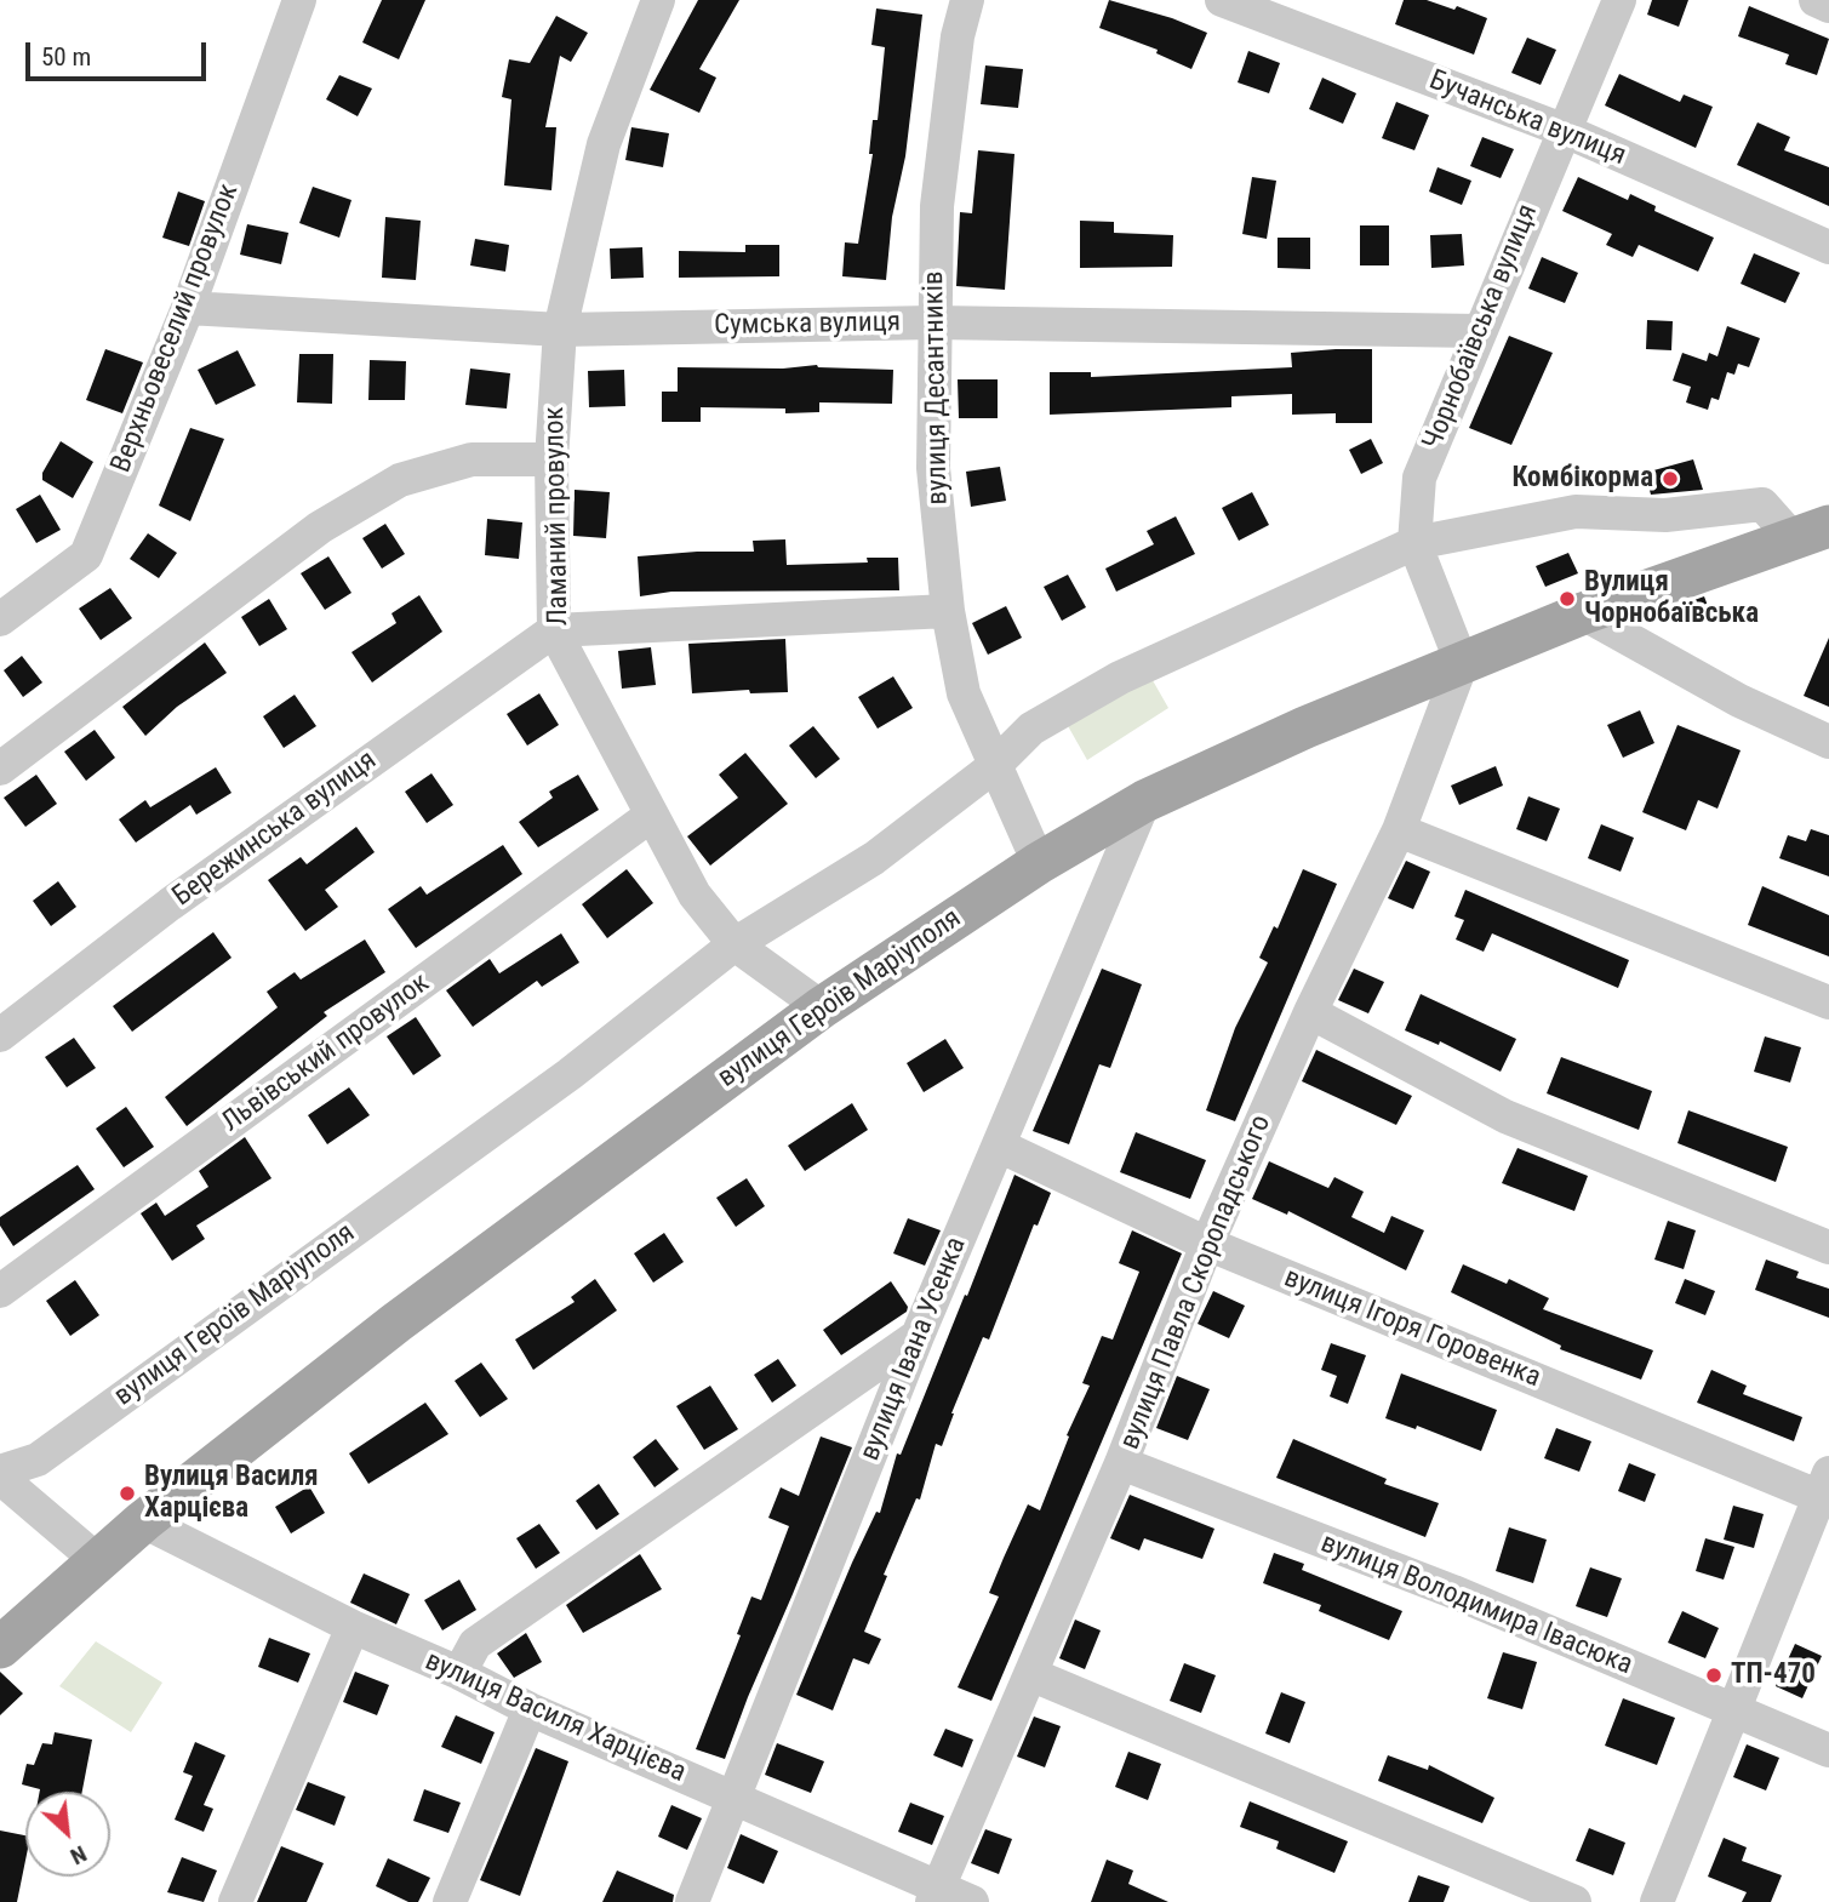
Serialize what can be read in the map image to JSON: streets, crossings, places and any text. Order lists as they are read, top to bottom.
{
  "streets": {
    "main road": ["вулиця Героїв Маріуполя"],
    "street": [
      "Бучанська вулиця",
      "Сумська вулиця",
      "Чорнобаївська вулиця",
      "Верхньовеселий провулок",
      "вулиця Десантників",
      "Ламаний провулок",
      "Бережинська вулиця",
      "Львівський провулок",
      "вулиця Павла Скоропадського",
      "вулиця Ігоря Горовенка",
      "вулиця Івана Усенка",
      "вулиця Володимира Івасюка",
      "вулиця Василя Харцієва"
    ]
  },
  "crossings": [
    ["Бучанська вулиця", "Чорнобаївська вулиця"],
    ["Сумська вулиця", "Чорнобаївська вулиця"],
    ["Сумська вулиця", "Верхньовеселий провулок"],
    ["Сумська вулиця", "вулиця Десантників"],
    ["Сумська вулиця", "Ламаний провулок"],
    ["Чорнобаївська вулиця", "вулиця Героїв Маріуполя"],
    ["Чорнобаївська вулиця", "вулиця Павла Скоропадського"],
    ["вулиця Десантників", "вулиця Героїв Маріуполя"],
    ["Ламаний провулок", "Бережинська вулиця"],
    ["Ламаний провулок", "вулиця Героїв Маріуполя"],
    ["Ламаний провулок", "Львівський провулок"],
    ["вулиця Героїв Маріуполя", "вулиця Павла Скоропадського"],
    ["вулиця Героїв Маріуполя", "вулиця Івана Усенка"],
    ["вулиця Героїв Маріуполя", "вулиця Василя Харцієва"],
    ["вулиця Павла Скоропадського", "вулиця Ігоря Горовенка"],
    ["вулиця Павла Скоропадського", "вулиця Володимира Івасюка"],
    ["вулиця Павла Скоропадського", "вулиця Василя Харцієва"],
    ["вулиця Ігоря Горовенка", "вулиця Івана Усенка"],
    ["вулиця Івана Усенка", "вулиця Василя Харцієва"]
  ],
  "places": [
    "Комбікорма",
    "Вулиця Чорнобаївська",
    "Вулиця Василя Харцієва",
    "ТП-470"
  ],
  "scale_bar": "50 m",
  "north": "bottom right"
}
